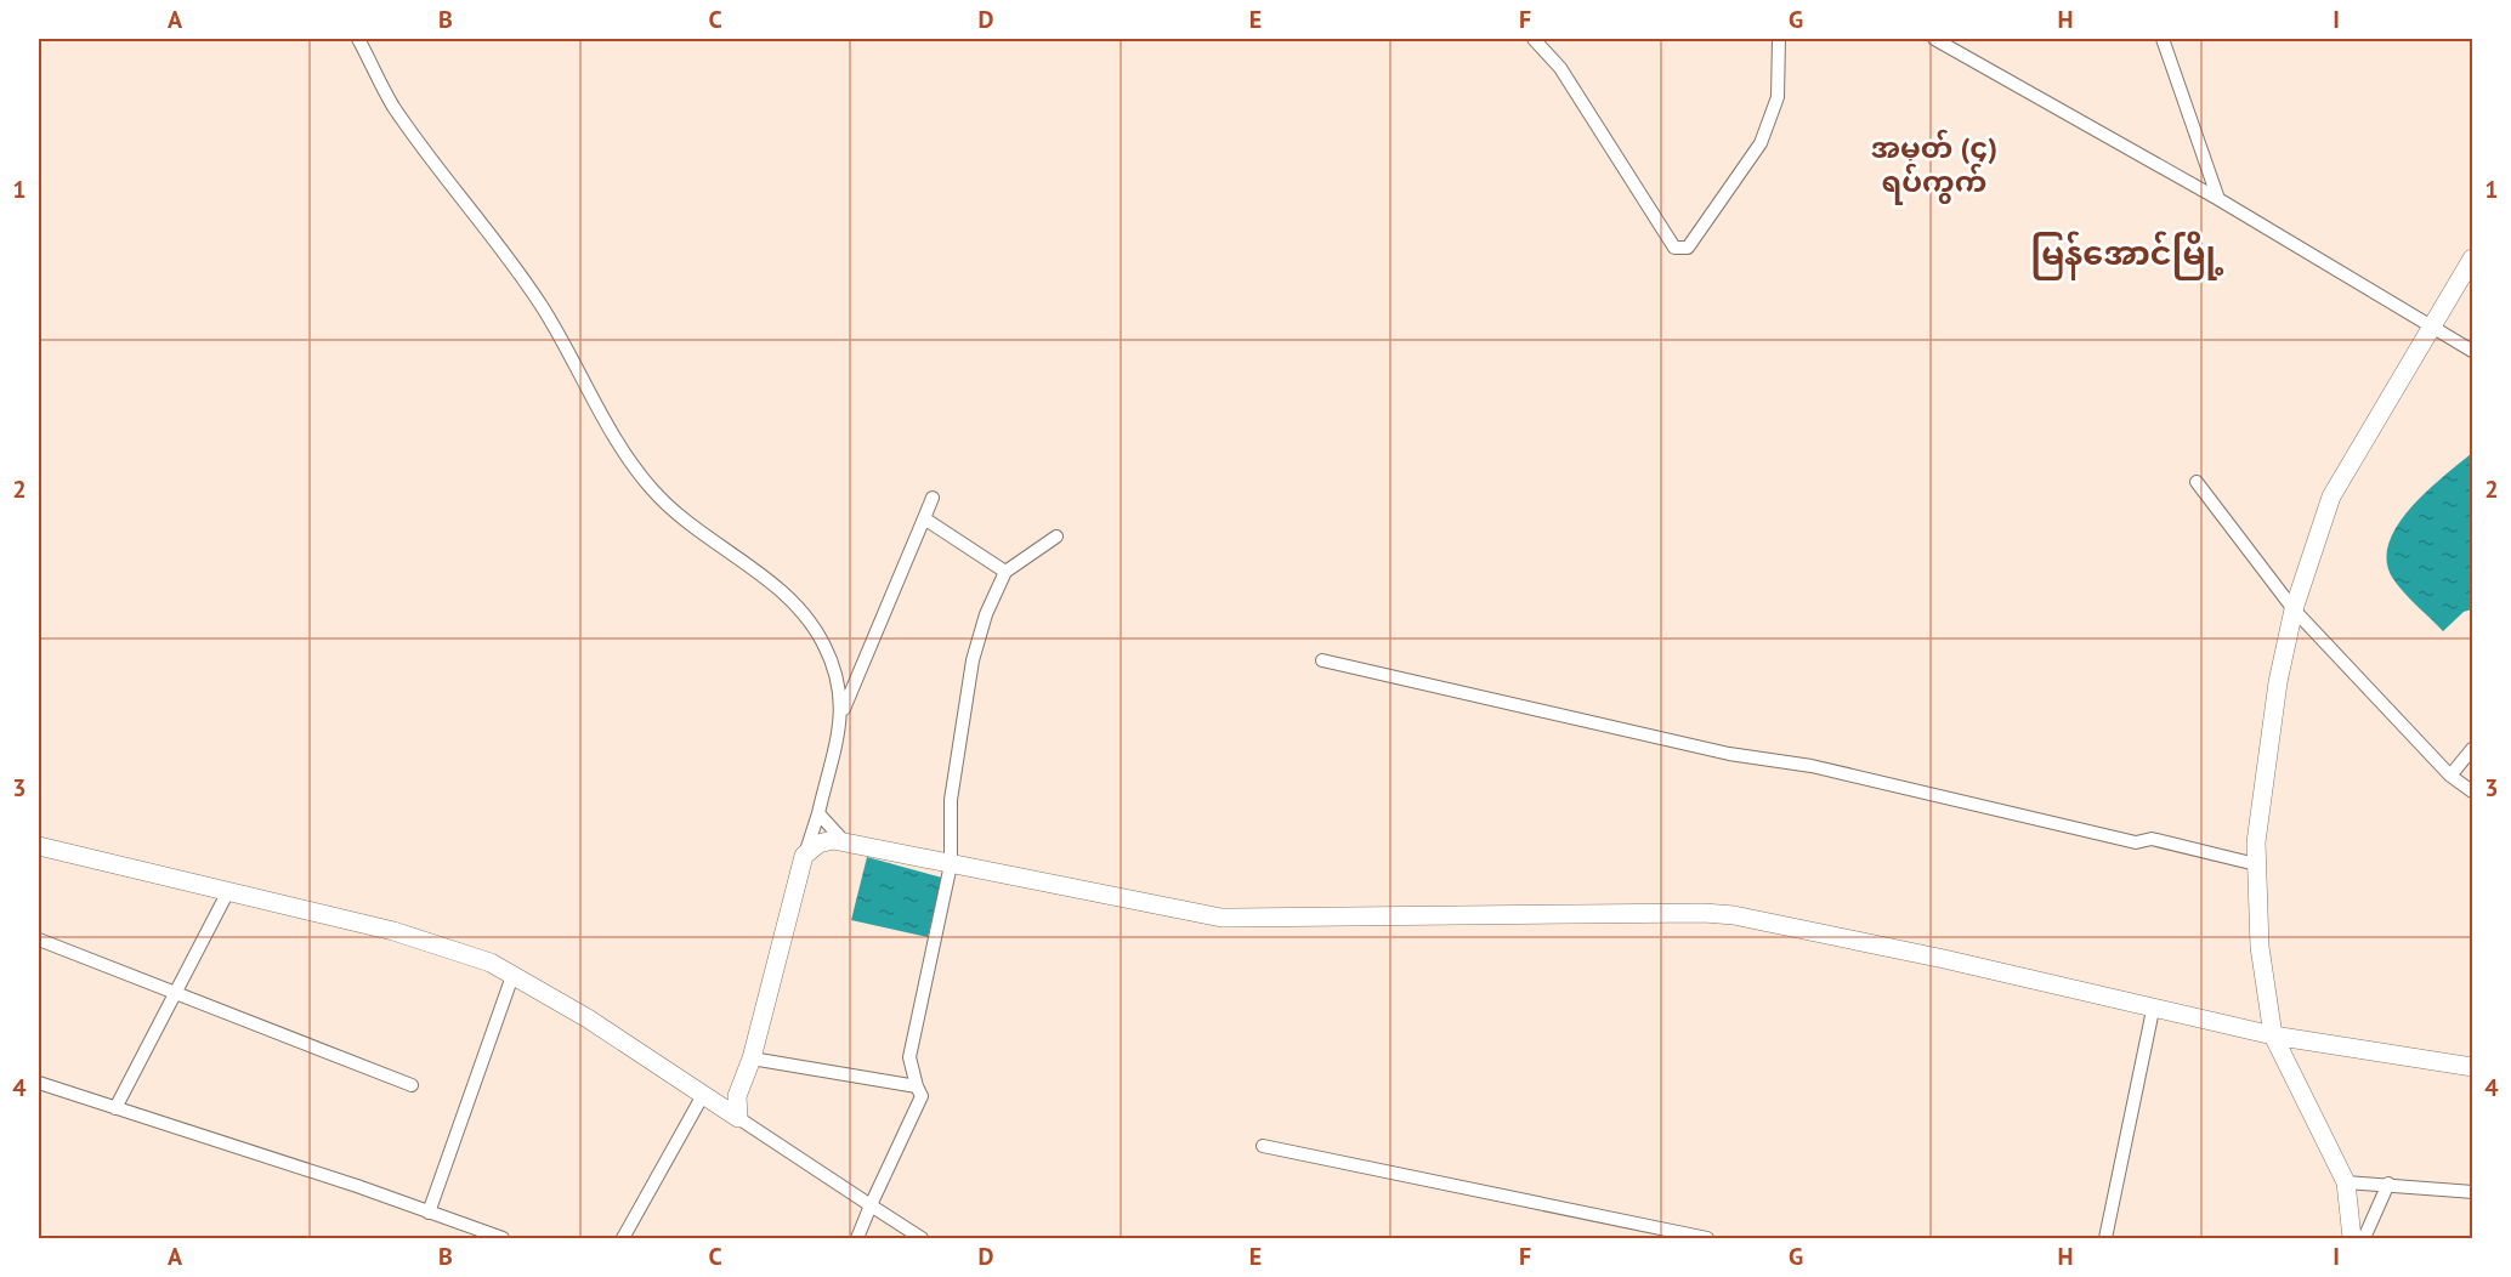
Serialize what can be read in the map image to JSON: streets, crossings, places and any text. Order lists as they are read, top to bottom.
{
  "districts": ["အမှတ် (၄) ရပ်ကွက်", "မြန်အောင်မြို့"],
  "grid": {
    "columns": [
      "A",
      "B",
      "C",
      "D",
      "E",
      "F",
      "G",
      "H",
      "I"
    ],
    "rows": [
      "1",
      "2",
      "3",
      "4"
    ]
  }
}
